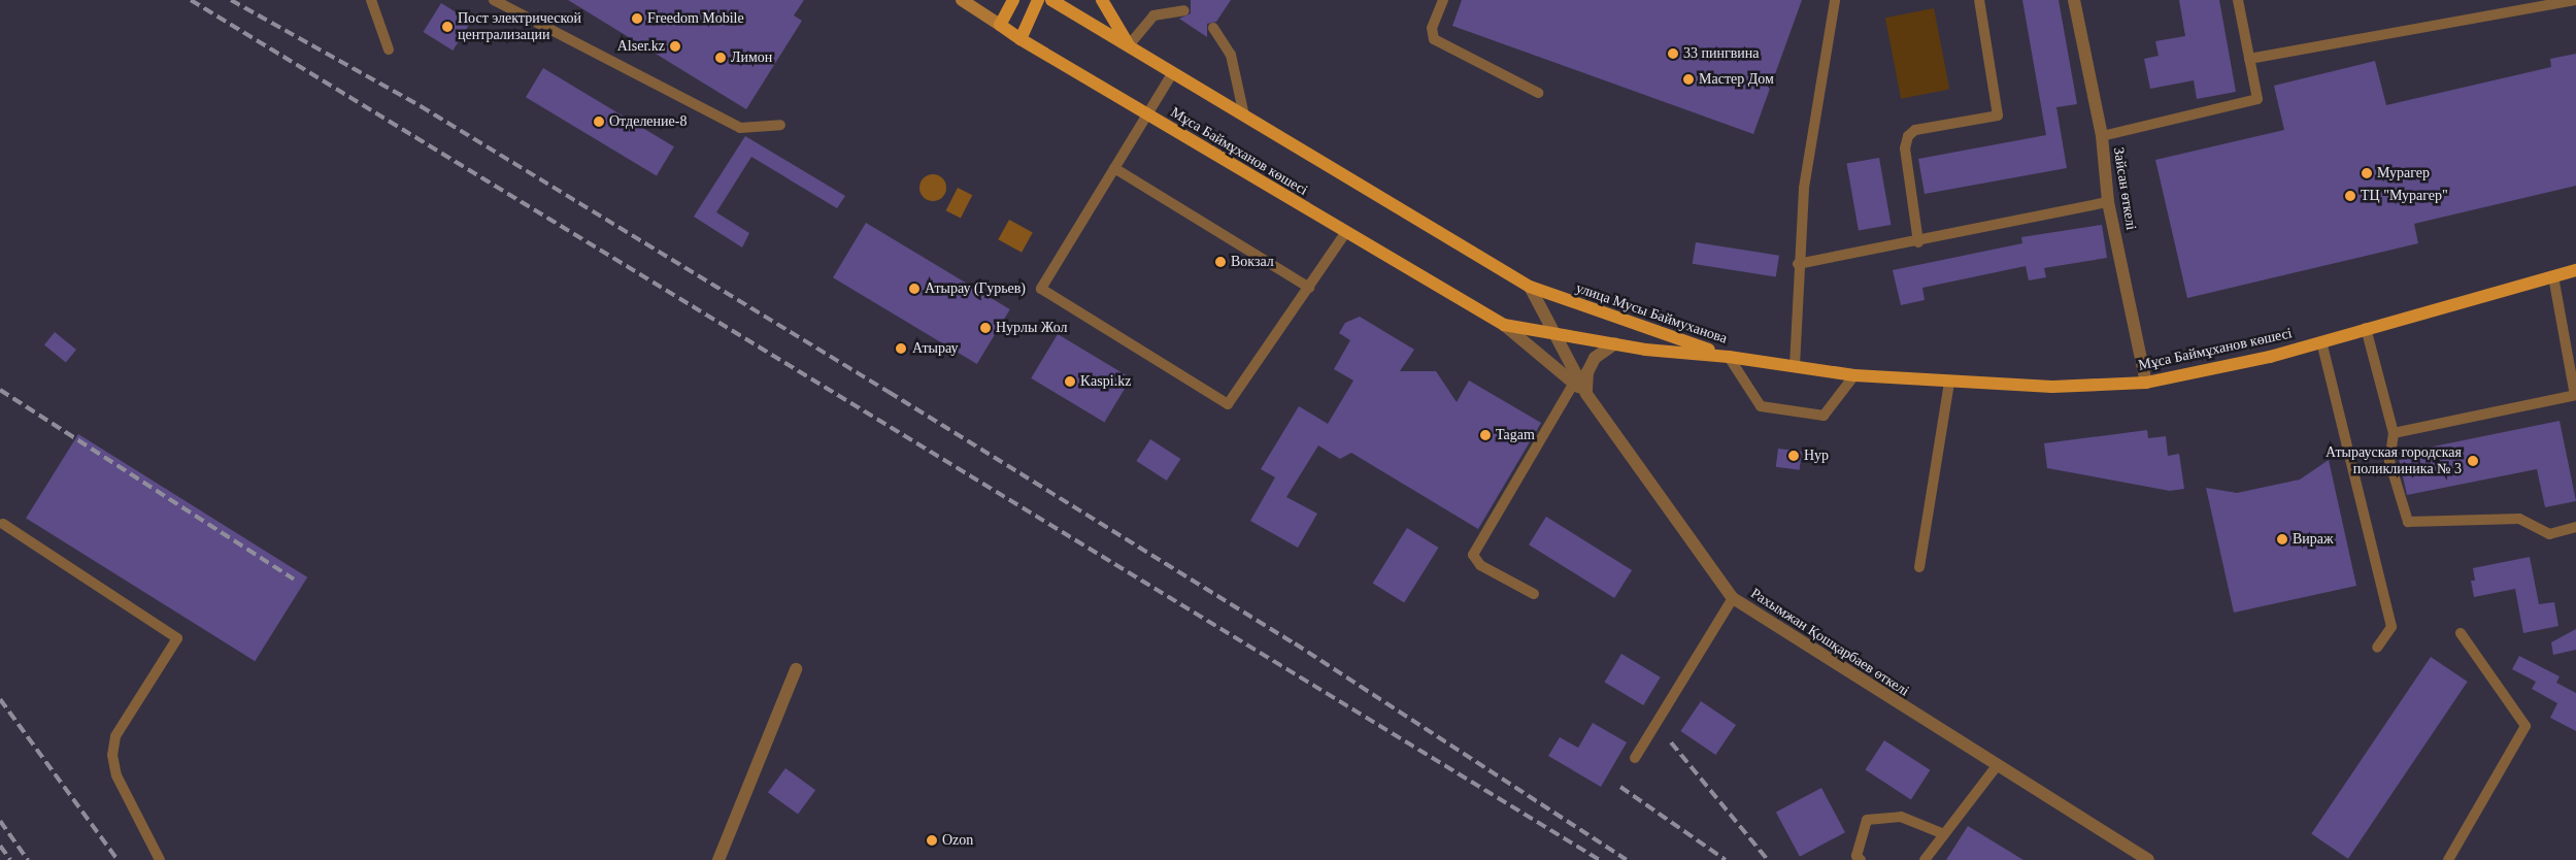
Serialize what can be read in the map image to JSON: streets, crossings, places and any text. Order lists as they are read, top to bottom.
{
  "streets": {
    "main road": ["Мұса Баймұханов көшесі", "улица Мусы Баймуханова"],
    "street": ["Зайсан өткелі", "Рахымжан Қошқарбаев өткелі"]
  },
  "crossings": [
    ["Мұса Баймұханов көшесі", "Зайсан өткелі"],
    ["Мұса Баймұханов көшесі", "улица Мусы Баймуханова"],
    ["улица Мусы Баймуханова", "Рахымжан Қошқарбаев өткелі"]
  ],
  "places": [
    "Freedom Mobile",
    "Пост электрической централизации",
    "Alser.kz",
    "33 пингвина",
    "Лимон",
    "Мастер Дом",
    "Отделение-8",
    "Мурагер",
    "ТЦ \"Мурагер\"",
    "Вокзал",
    "Атырау (Гурьев)",
    "Нурлы Жол",
    "Атырау",
    "Kaspi.kz",
    "Tagam",
    "Нур",
    "Атырауская городская поликлиника № 3",
    "Вираж",
    "Ozon"
  ]
}
